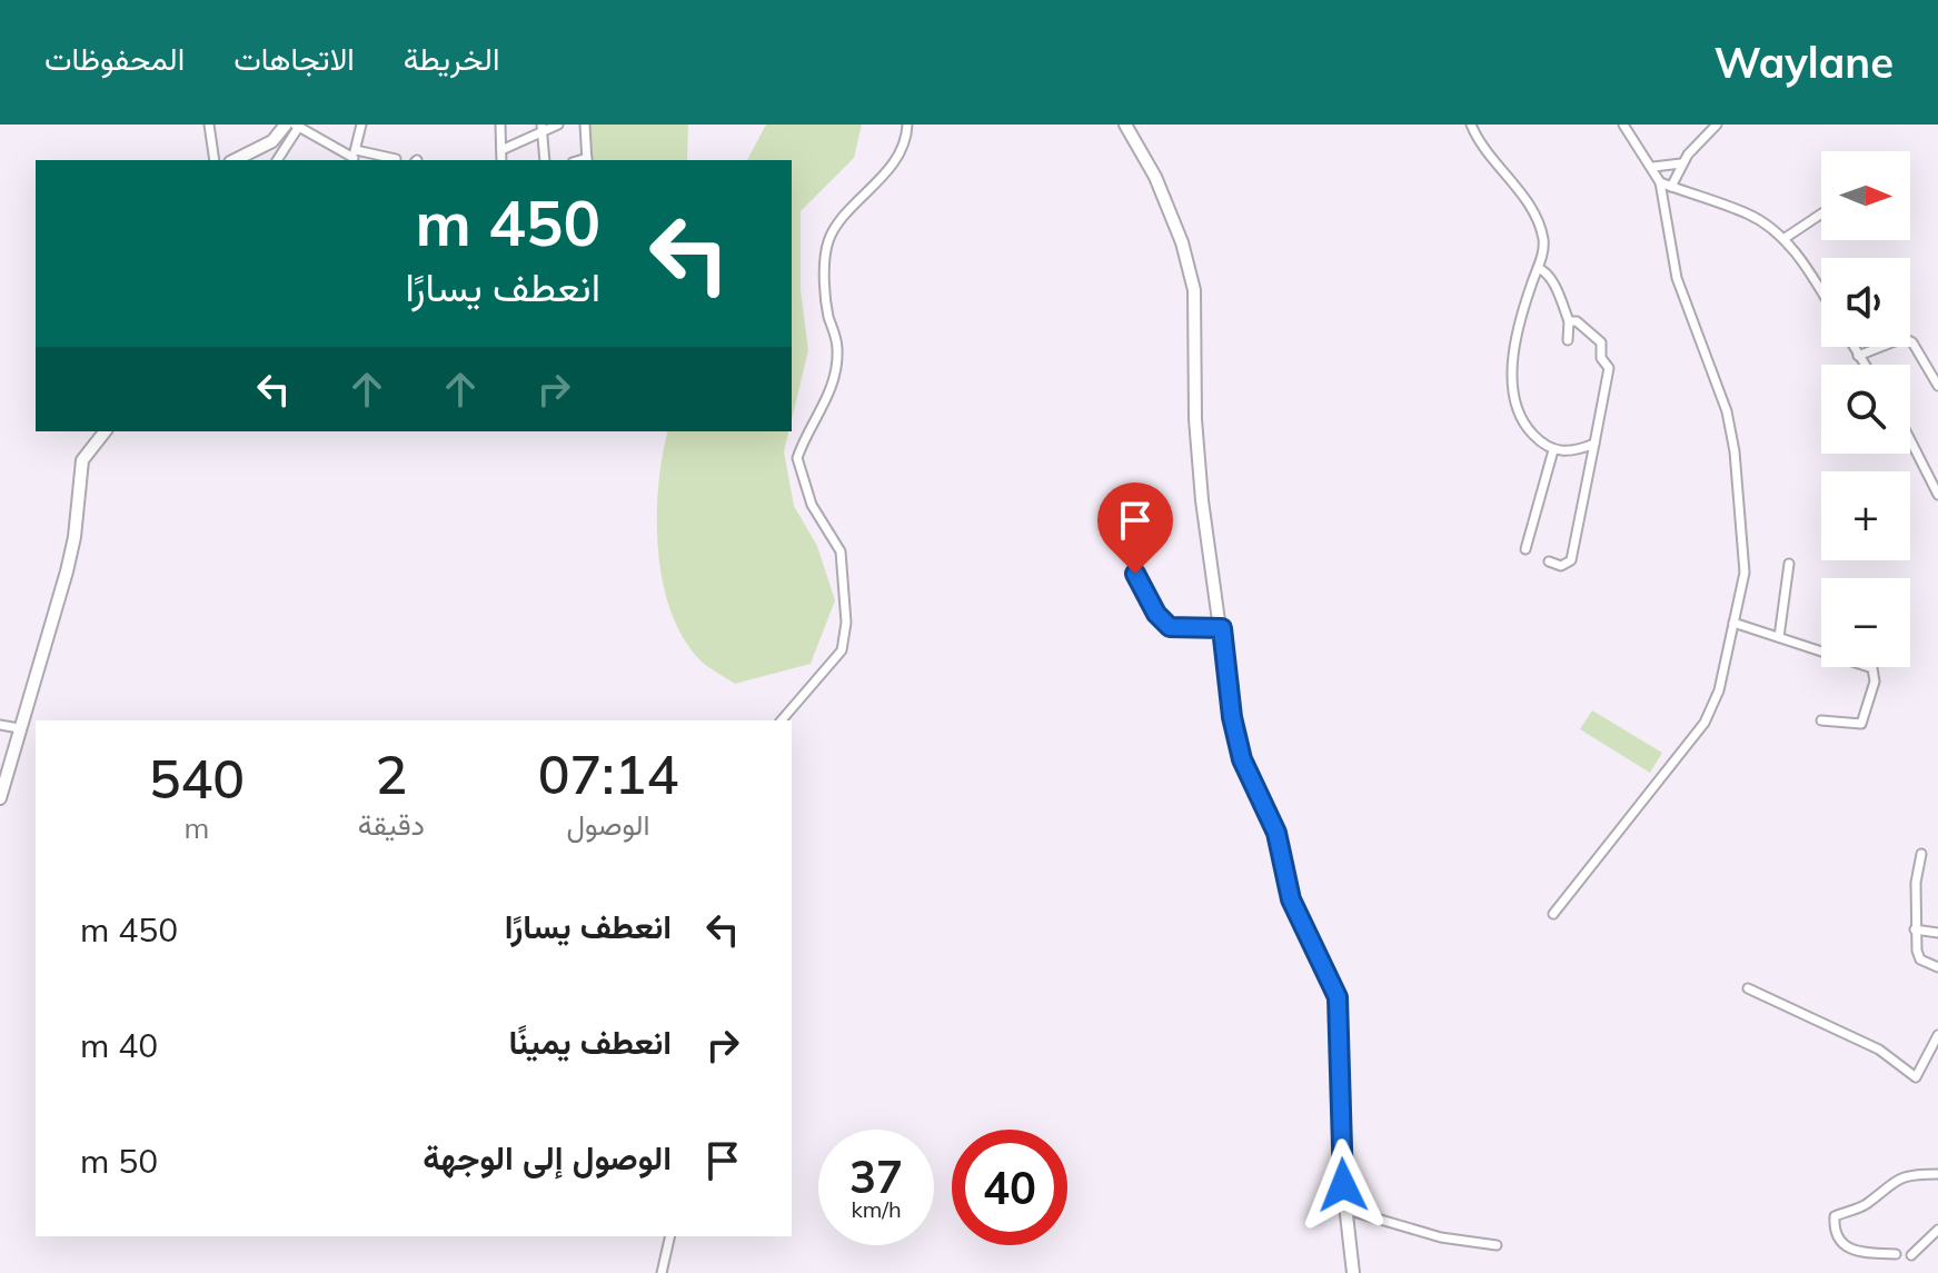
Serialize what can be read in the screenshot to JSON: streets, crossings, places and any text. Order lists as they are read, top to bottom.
{
  "north": "right",
  "page": {
    "header": "Waylane",
    "nav": ["الخريطة", "الاتجاهات", "المحفوظات"],
    "map_buttons": ["+", "−"],
    "turn": ["450 m", "انعطف يسارًا"],
    "eta": [
      "07:14",
      "الوصول",
      "2",
      "دقيقة",
      "540",
      "m"
    ],
    "list": [
      {
        "name": "انعطف يسارًا",
        "value": "450 m"
      },
      {
        "name": "انعطف يمينًا",
        "value": "40 m"
      },
      {
        "name": "الوصول إلى الوجهة",
        "value": "50 m"
      }
    ],
    "speed": "37 km/h",
    "limit": "40"
  }
}
